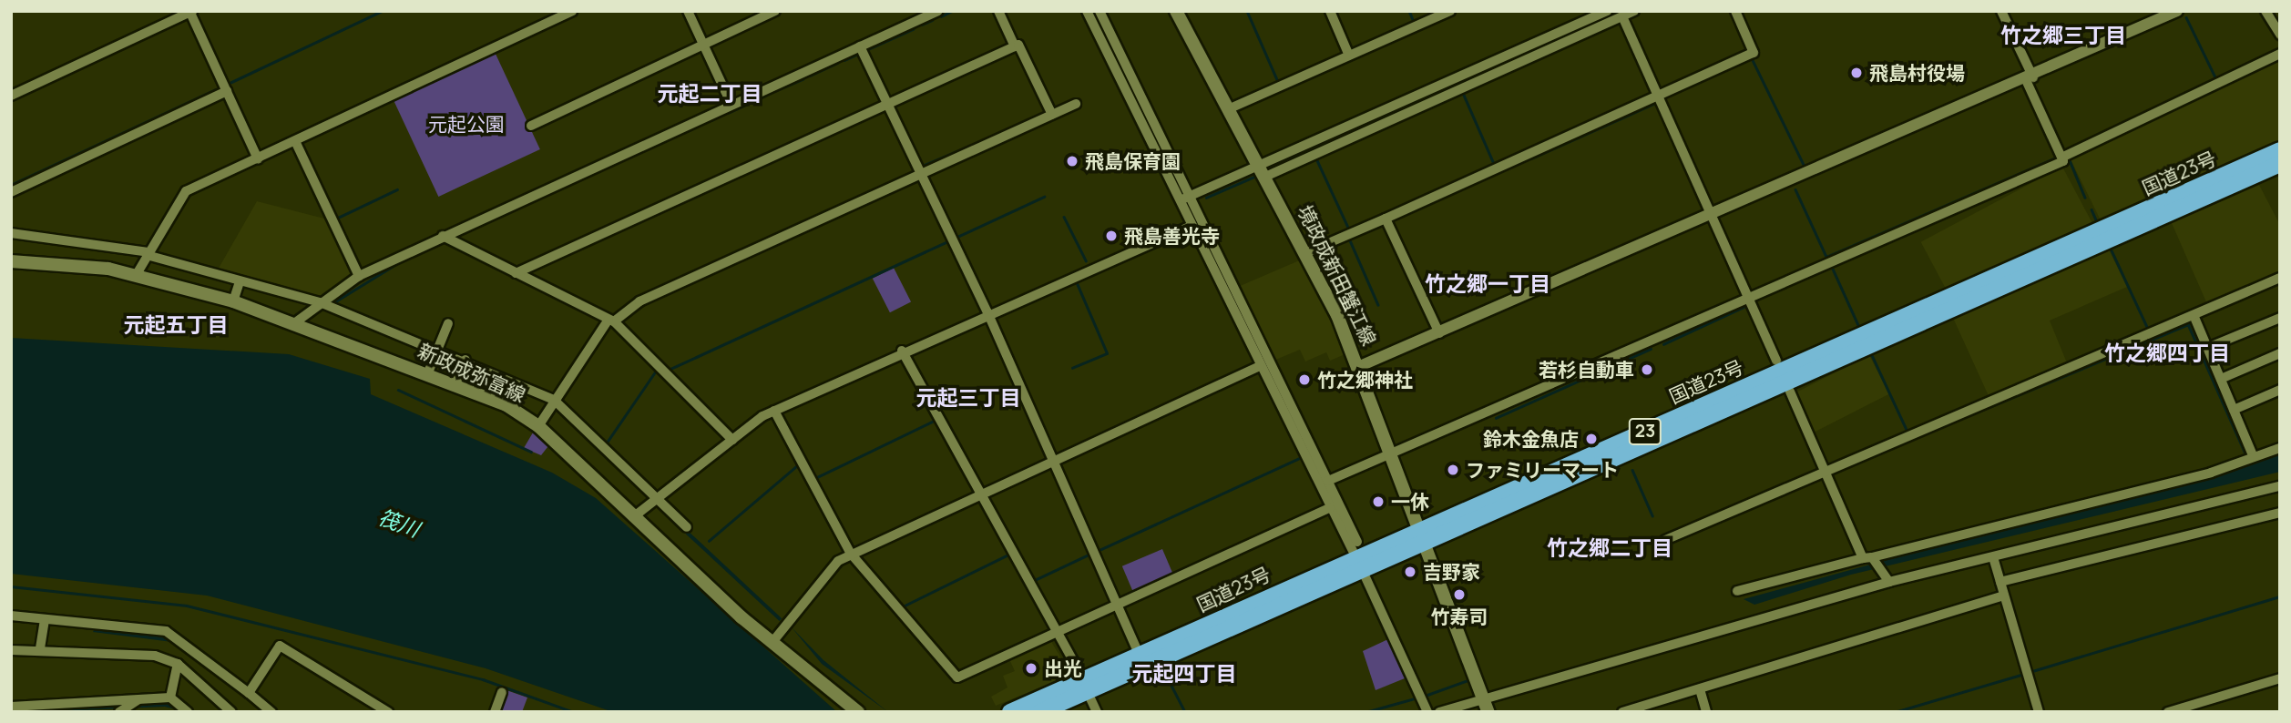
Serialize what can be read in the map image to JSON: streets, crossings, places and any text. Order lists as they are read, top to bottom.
{
  "streets": {
    "highway": ["国道23号", "23"],
    "main road": ["境政成新田蟹江線", "新政成弥富線"]
  },
  "crossings": [
    ["国道23号", "境政成新田蟹江線"]
  ],
  "districts": [
    "竹之郷三丁目",
    "元起二丁目",
    "竹之郷一丁目",
    "元起五丁目",
    "竹之郷四丁目",
    "元起三丁目",
    "竹之郷二丁目",
    "元起四丁目"
  ],
  "water": ["筏川"],
  "parks": ["元起公園"],
  "places": [
    "飛島村役場",
    "飛島保育園",
    "飛島善光寺",
    "若杉自動車",
    "竹之郷神社",
    "鈴木金魚店",
    "ファミリーマート",
    "一休",
    "吉野家",
    "竹寿司",
    "出光"
  ]
}
